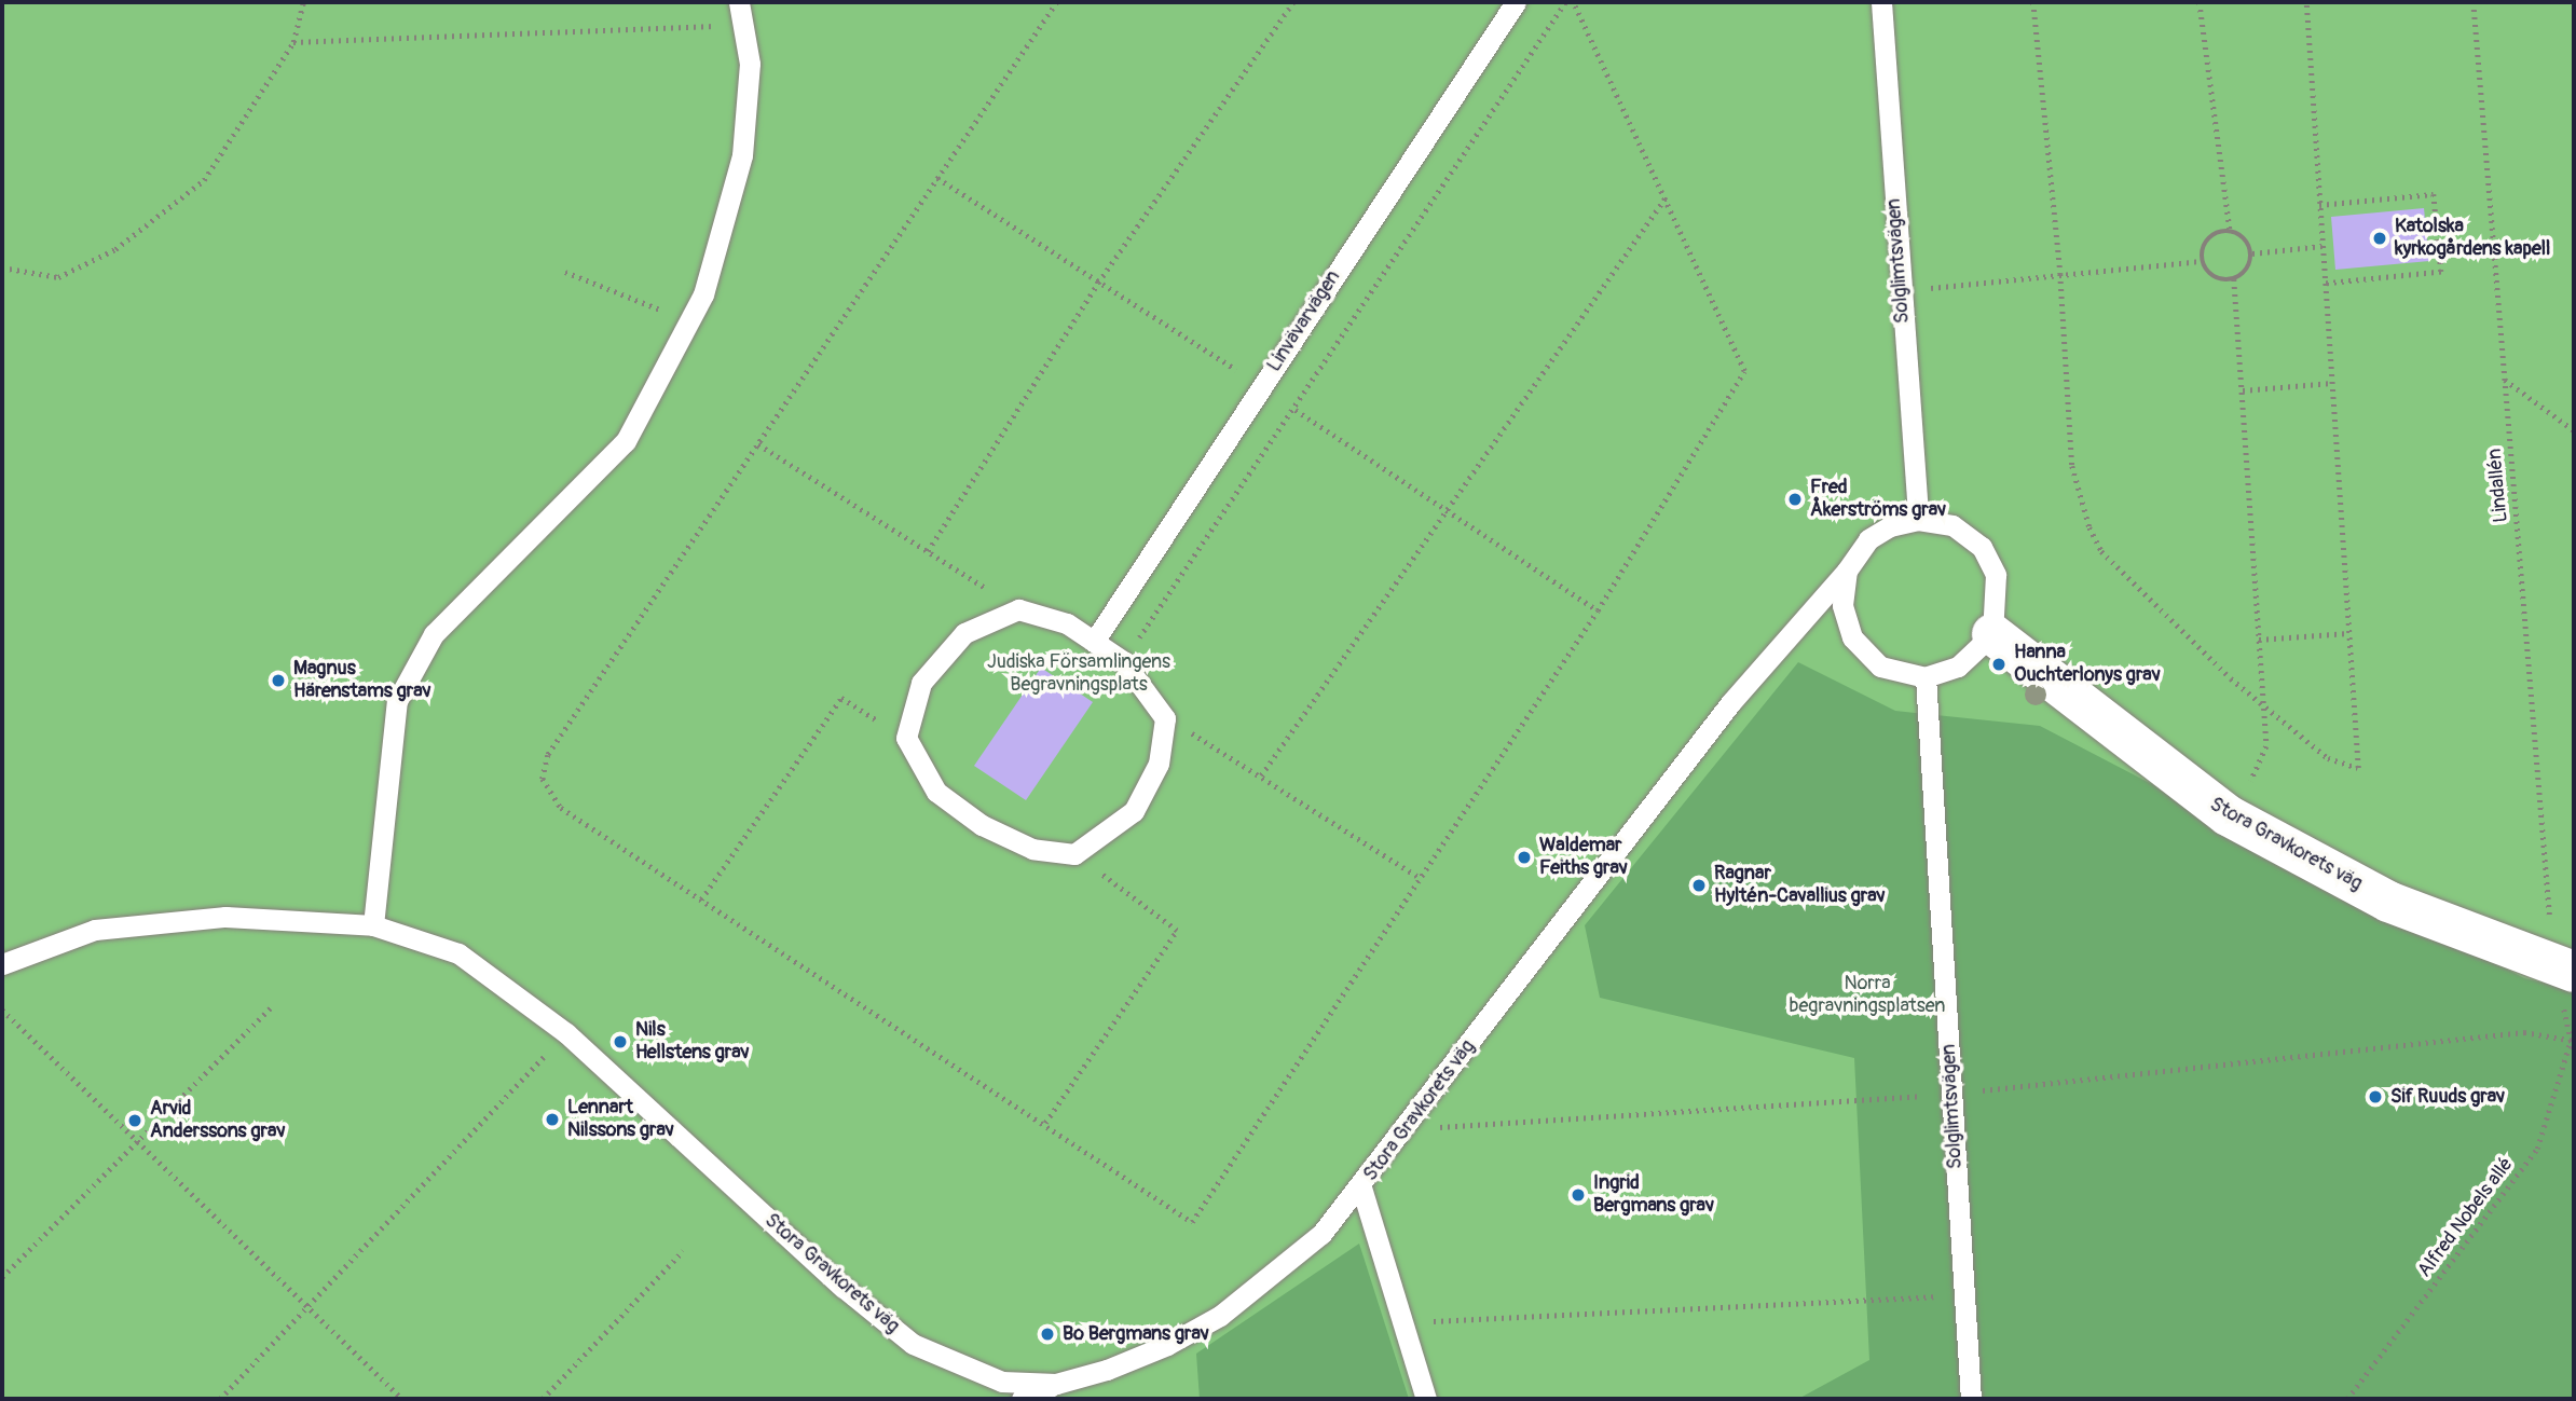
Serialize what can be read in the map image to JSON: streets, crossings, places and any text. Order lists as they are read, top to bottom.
{
  "streets": {
    "street": ["Stora Gravkorets väg"],
    "lane": ["Solglimtsvägen", "Linvävarvägen"],
    "path": ["Lindallén", "Alfred Nobels allé"]
  },
  "crossings": [
    ["Solglimtsvägen", "Stora Gravkorets väg"],
    ["Lindallén", "Stora Gravkorets väg"]
  ],
  "parks": ["Judiska Församlingens Begravningsplats", "Norra begravningsplatsen"],
  "places": [
    "Katolska kyrkogårdens kapell",
    "Fred Åkerströms grav",
    "Hanna Ouchterlonys grav",
    "Magnus Härenstams grav",
    "Waldemar Feiths grav",
    "Ragnar Hyltén-Cavallius grav",
    "Nils Hellstens grav",
    "Sif Ruuds grav",
    "Lennart Nilssons grav",
    "Arvid Anderssons grav",
    "Ingrid Bergmans grav",
    "Bo Bergmans grav"
  ]
}
